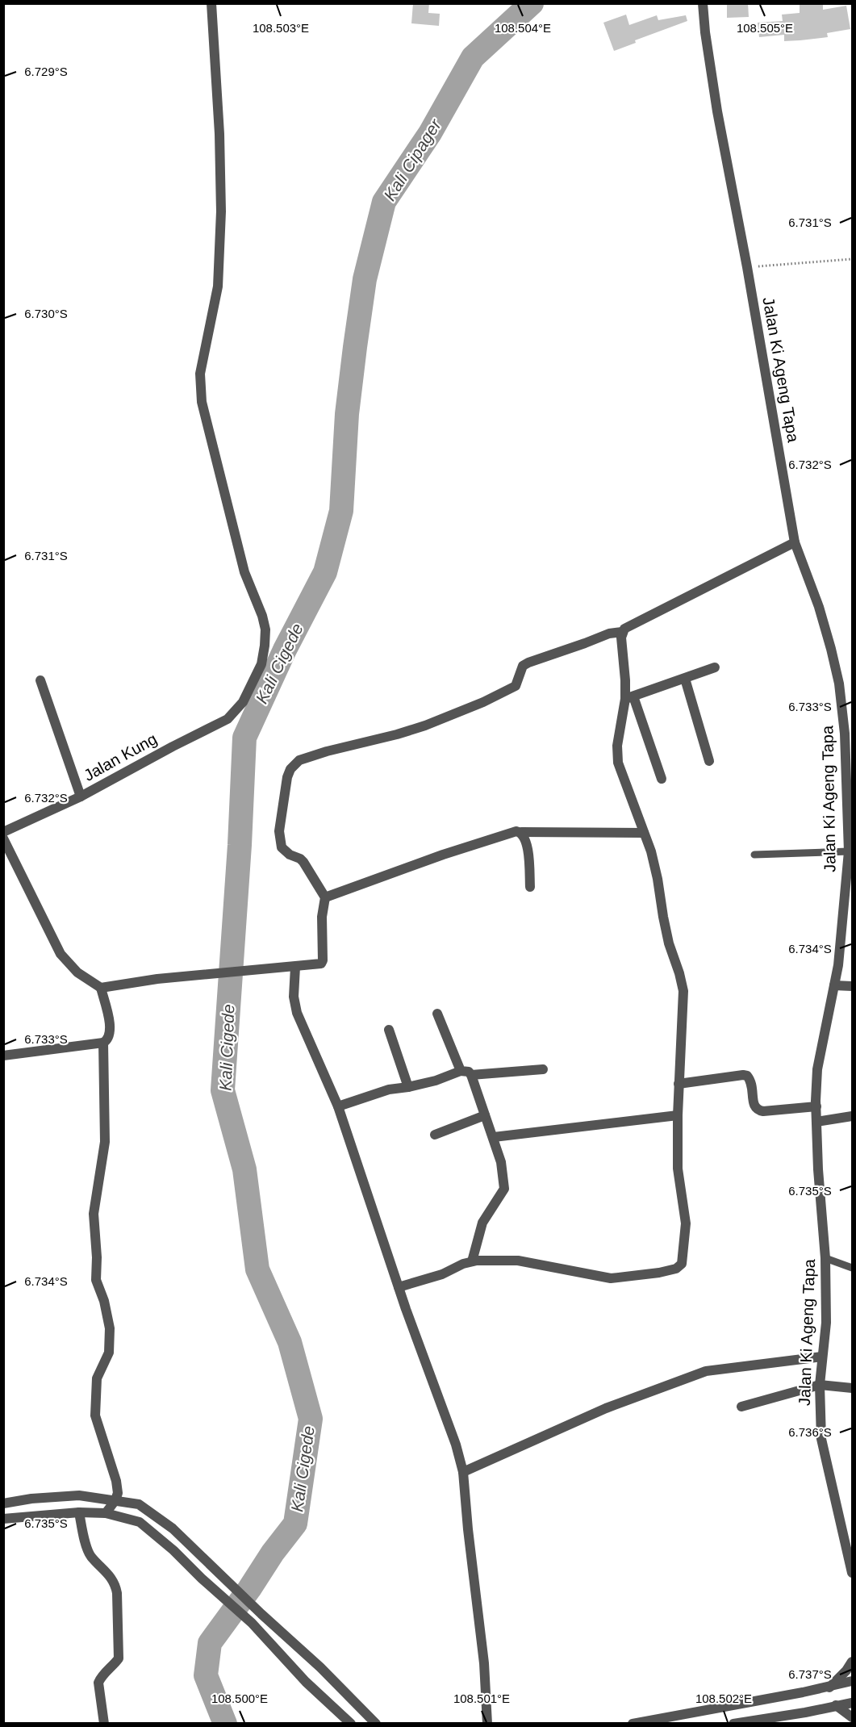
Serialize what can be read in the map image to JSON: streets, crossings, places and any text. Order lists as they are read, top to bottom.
{
  "streets": {
    "street": ["Jalan Ki Ageng Tapa", "Jalan Kung"]
  },
  "water": ["Kali Cipager", "Kali Cigede"],
  "coordinates": [
    "108.503°E",
    "108.504°E",
    "108.505°E",
    "6.729°S",
    "6.731°S",
    "6.730°S",
    "6.732°S",
    "6.733°S",
    "6.734°S",
    "6.735°S",
    "6.736°S",
    "6.737°S",
    "108.500°E",
    "108.501°E",
    "108.502°E"
  ]
}
